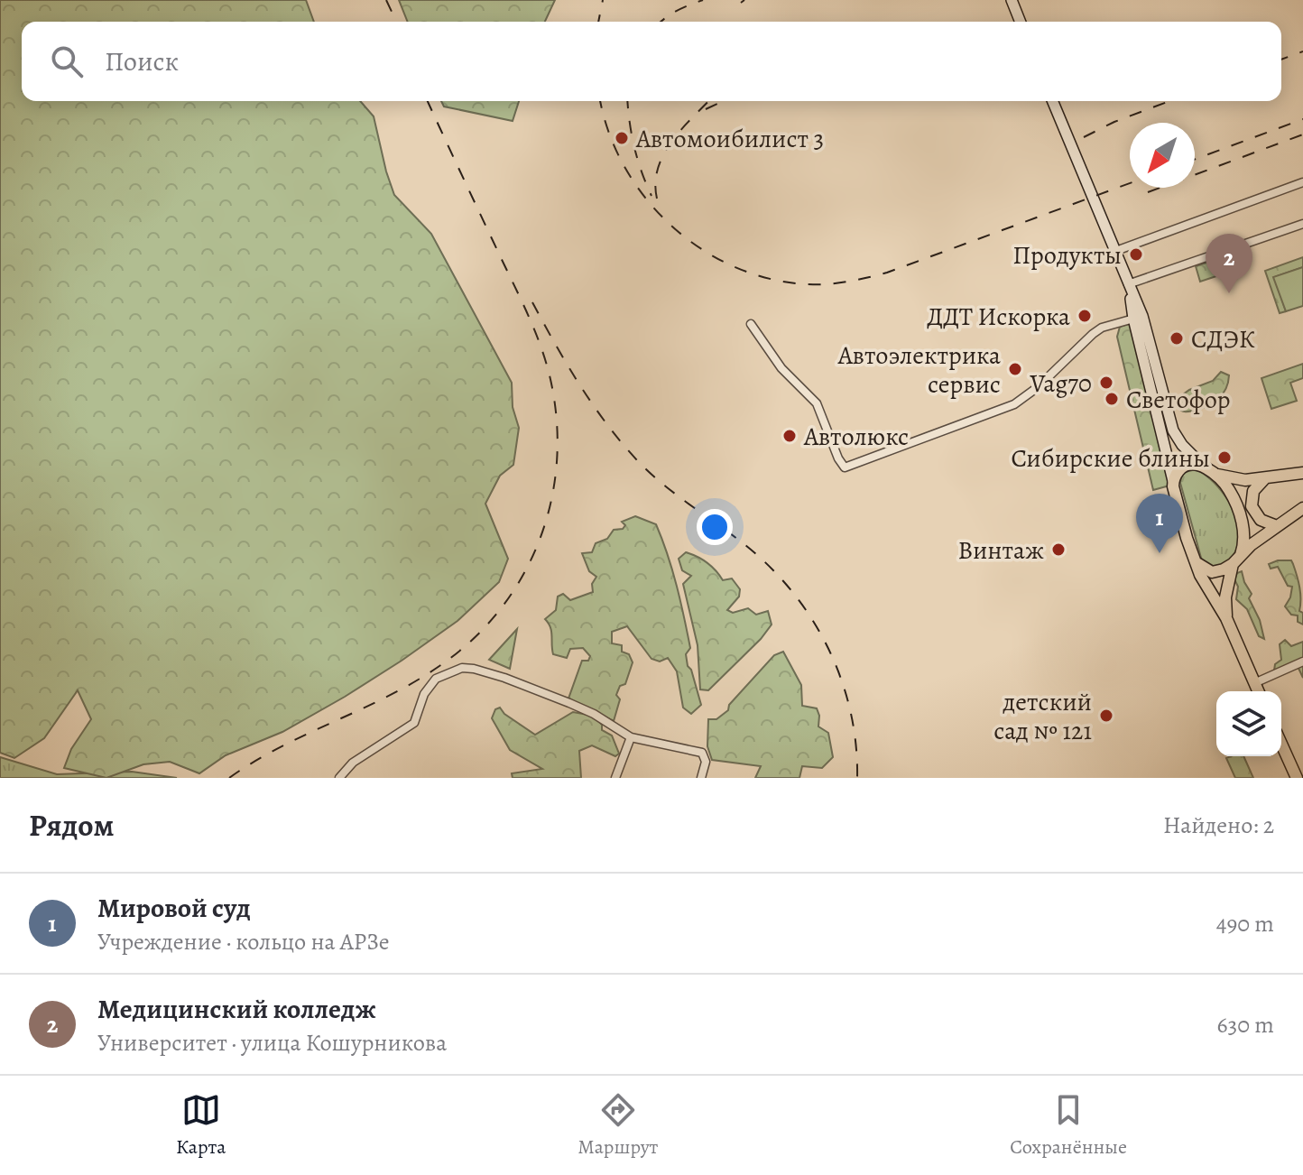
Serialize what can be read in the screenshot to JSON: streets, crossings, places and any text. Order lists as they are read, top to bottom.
{
  "places": [
    "Автомоибилист 3",
    "Продукты",
    "ДДТ Искорка",
    "СДЭК",
    "Автоэлектрика сервис",
    "Vag70",
    "Светофор",
    "Автолюкс",
    "Сибирские блины",
    "Винтаж",
    "детский сад № 121"
  ],
  "north": "bottom left",
  "page": {
    "search": "Поиск",
    "pins": ["2", "1"],
    "heading": ["Рядом", "Найдено: 2"],
    "list": [
      {
        "mark": "1",
        "name": "Мировой суд",
        "note": "Учреждение · кольцо на АРЗе",
        "value": "490 m"
      },
      {
        "mark": "2",
        "name": "Медицинский колледж",
        "note": "Университет · улица Кошурникова",
        "value": "630 m"
      }
    ],
    "nav": ["Карта", "Маршрут", "Сохранённые"]
  }
}
